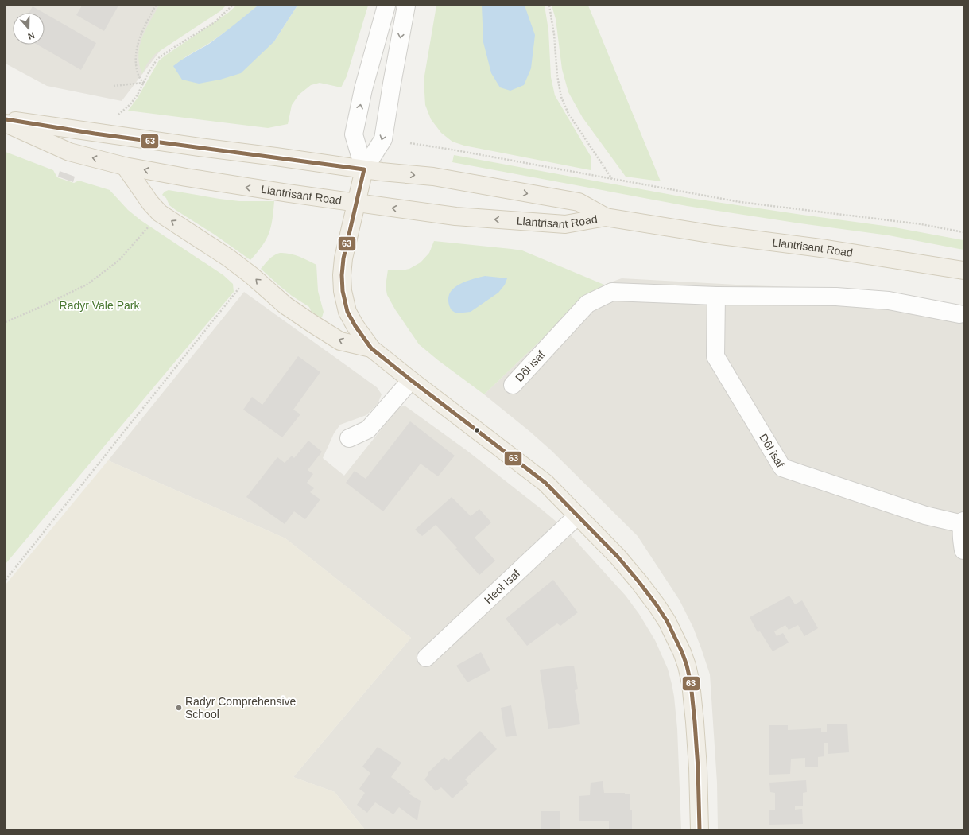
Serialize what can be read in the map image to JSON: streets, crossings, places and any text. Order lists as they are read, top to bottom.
{
  "streets": {
    "main road": ["Llantrisant Road"],
    "street": ["Dôl isaf", "Heol Isaf"]
  },
  "parks": ["Radyr Vale Park"],
  "places": ["Radyr Comprehensive School"],
  "lines": ["transit line 63"],
  "north": "bottom"
}
